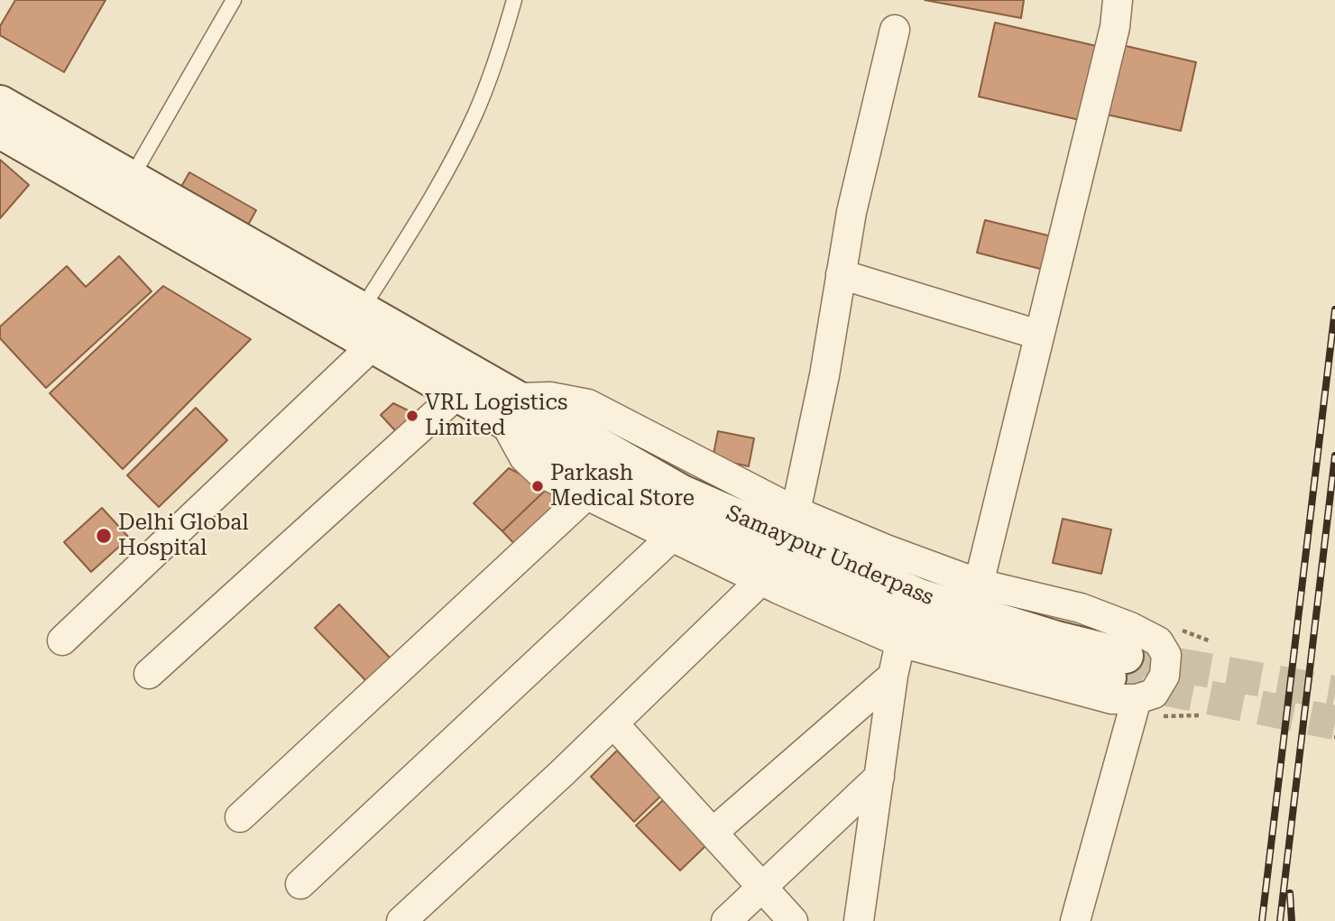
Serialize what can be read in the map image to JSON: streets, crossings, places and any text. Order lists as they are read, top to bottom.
{
  "streets": {
    "main road": ["Samaypur Underpass"]
  },
  "places": ["VRL Logistics Limited", "Parkash Medical Store", "Delhi Global Hospital"]
}
